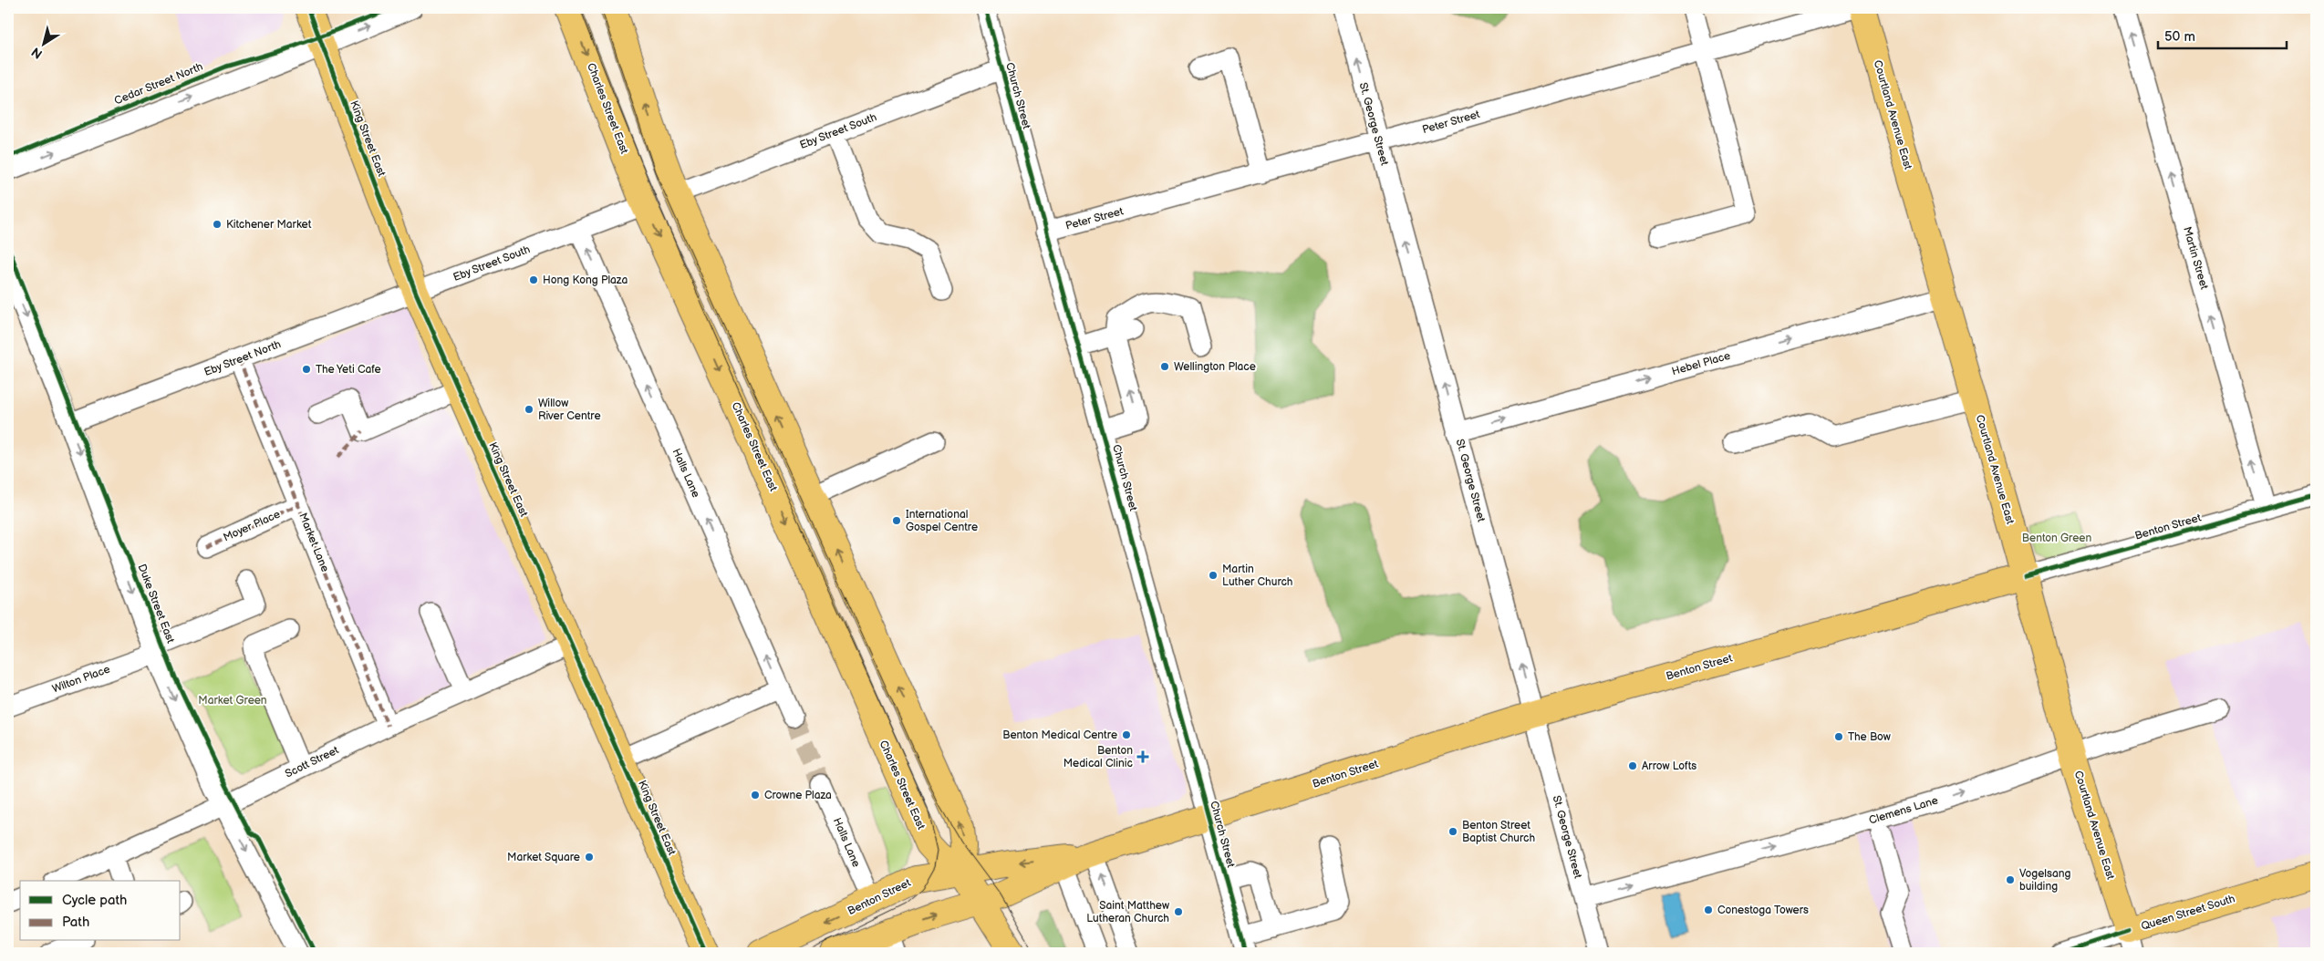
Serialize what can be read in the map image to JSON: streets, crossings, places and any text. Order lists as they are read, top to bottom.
{
  "streets": {
    "main road": [
      "Charles Street East",
      "Courtland Avenue East",
      "King Street East",
      "Benton Street",
      "Queen Street South"
    ],
    "street": [
      "Church Street",
      "Peter Street",
      "St. George Street",
      "Eby Street South",
      "Martin Street",
      "Eby Street North",
      "Hebel Place",
      "Halls Lane",
      "Moyer Place",
      "Market Lane",
      "Duke Street East",
      "Wilton Place",
      "Scott Street",
      "Clemens Lane"
    ],
    "cycle path": ["Cedar Street North"]
  },
  "crossings": [
    ["Church Street", "Peter Street"],
    ["Church Street", "Eby Street South"],
    ["Church Street", "Benton Street"],
    ["Charles Street East", "Eby Street South"],
    ["Charles Street East", "Benton Street"],
    ["Courtland Avenue East", "Hebel Place"],
    ["Courtland Avenue East", "Benton Street"],
    ["Courtland Avenue East", "Clemens Lane"],
    ["Courtland Avenue East", "Queen Street South"],
    ["Peter Street", "St. George Street"],
    ["St. George Street", "Hebel Place"],
    ["St. George Street", "Benton Street"],
    ["St. George Street", "Clemens Lane"],
    ["Eby Street South", "King Street East"],
    ["Eby Street South", "Eby Street North"],
    ["Eby Street South", "Halls Lane"],
    ["King Street East", "Eby Street North"],
    ["King Street East", "Scott Street"],
    ["Martin Street", "Benton Street"],
    ["Eby Street North", "Market Lane"],
    ["Eby Street North", "Duke Street East"],
    ["Halls Lane", "Benton Street"],
    ["Moyer Place", "Market Lane"],
    ["Market Lane", "Scott Street"],
    ["Duke Street East", "Wilton Place"],
    ["Duke Street East", "Scott Street"]
  ],
  "one_way": [
    "St. George Street",
    "Martin Street",
    "Halls Lane",
    "Duke Street East",
    "Clemens Lane"
  ],
  "parks": ["Benton Green", "Market Green"],
  "places": {
    "other": [
      "Kitchener Market",
      "Hong Kong Plaza",
      "Wellington Place",
      "The Yeti Cafe",
      "Willow River Centre",
      "International Gospel Centre",
      "Martin Luther Church",
      "Benton Medical Centre",
      "The Bow",
      "Arrow Lofts",
      "Crowne Plaza",
      "Benton Street Baptist Church",
      "Market Square",
      "Vogelsang building",
      "Conestoga Towers",
      "Saint Matthew Lutheran Church"
    ],
    "health": ["Benton Medical Clinic"]
  },
  "legend": ["Cycle path", "Path"],
  "scale_bar": "50 m",
  "north": "bottom left"
}
